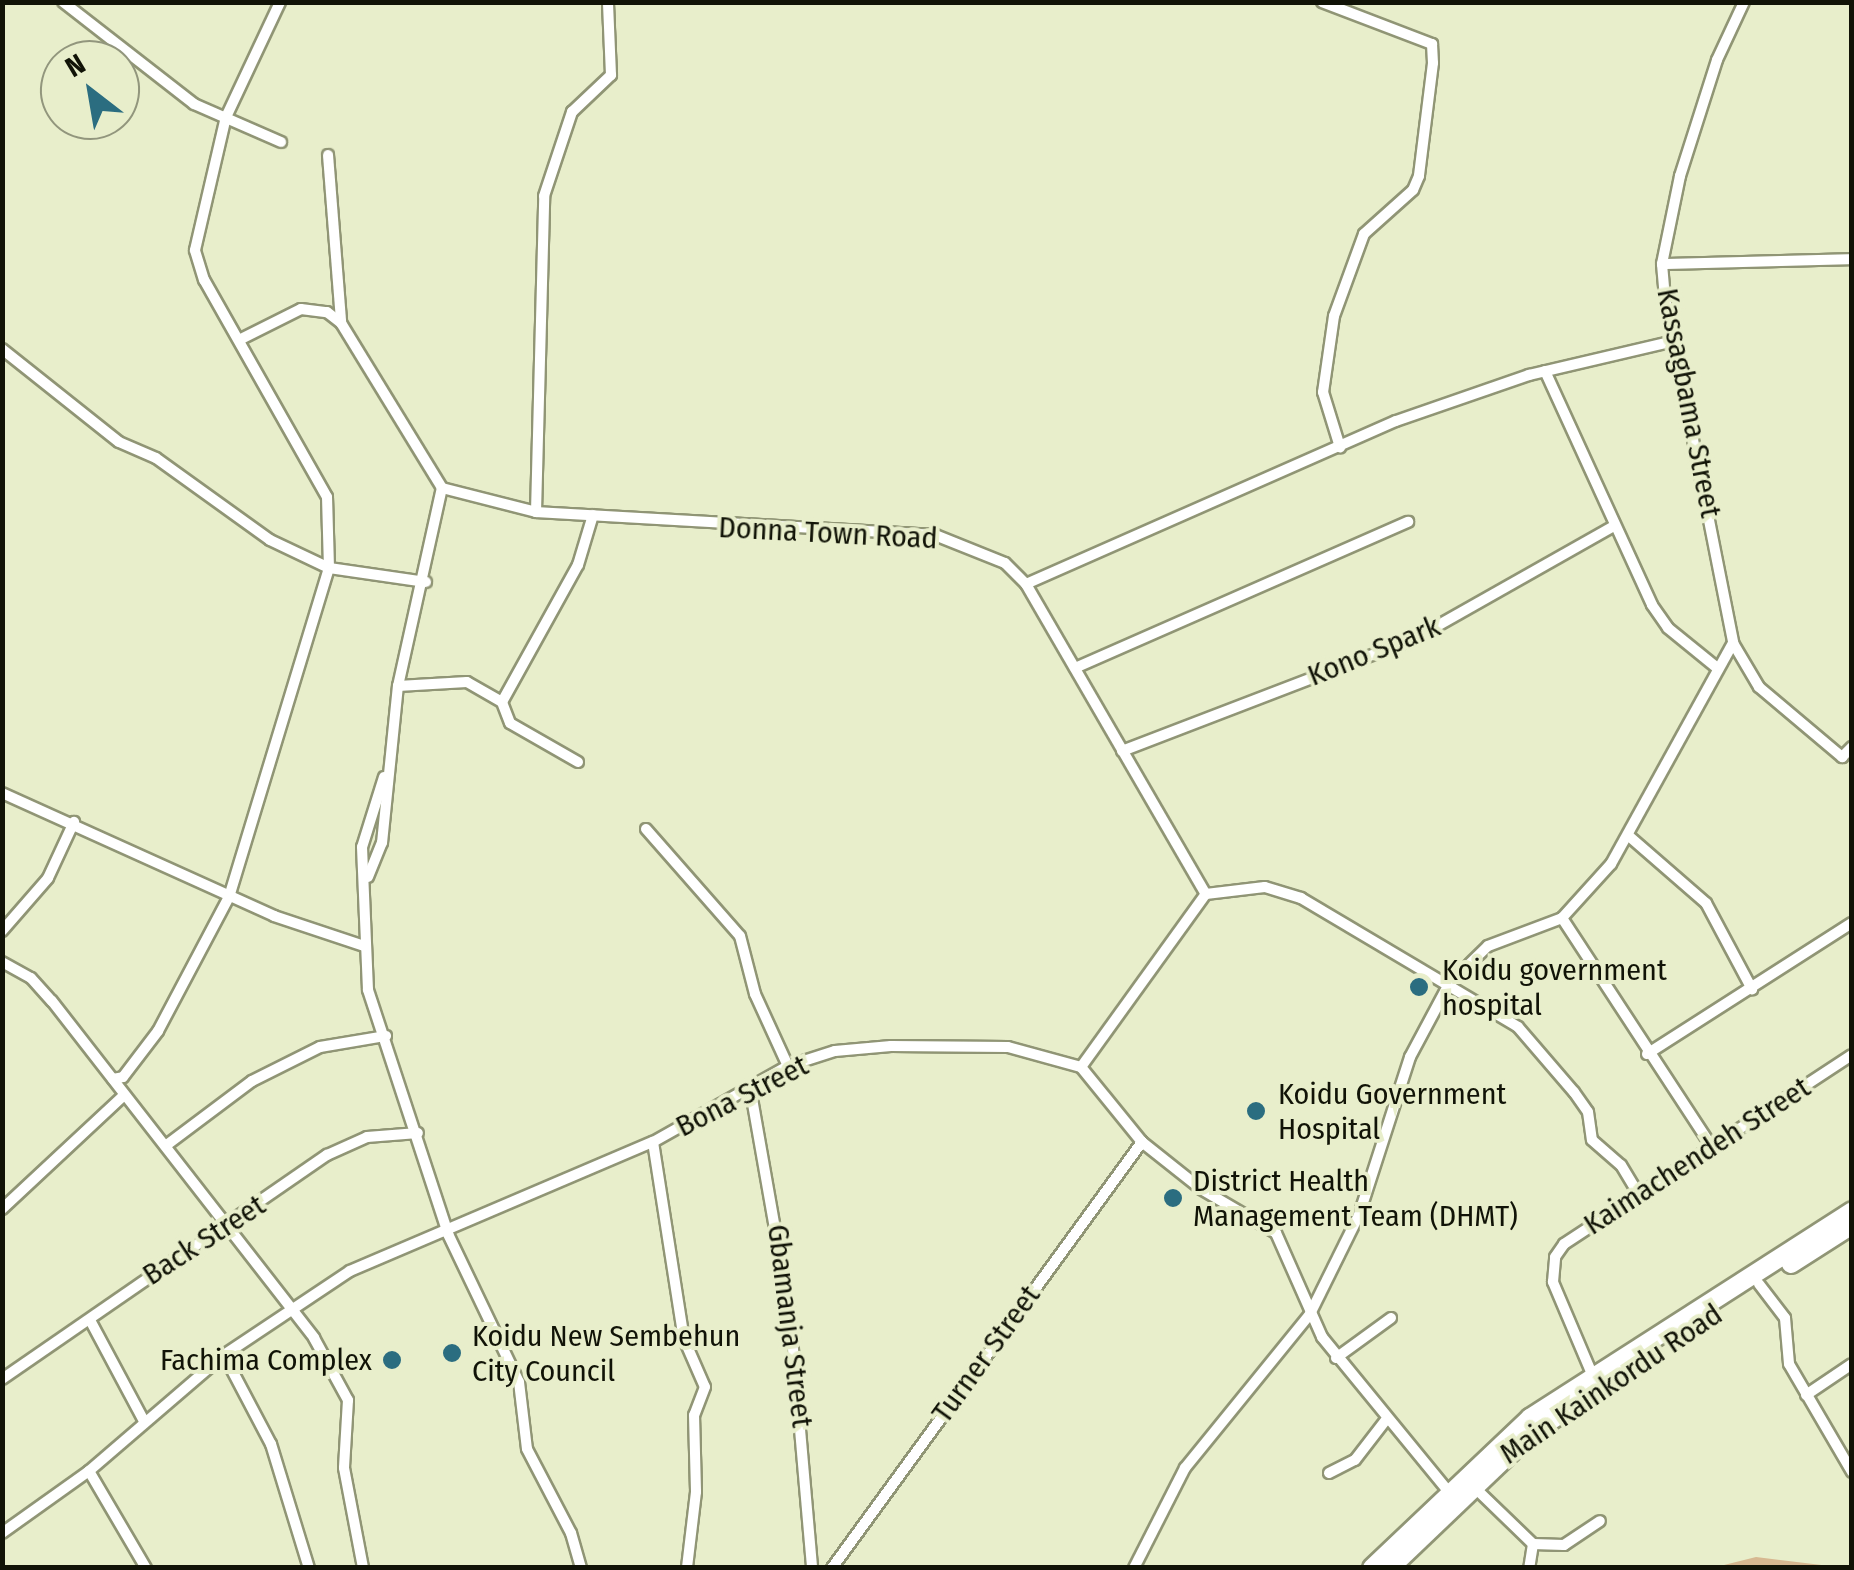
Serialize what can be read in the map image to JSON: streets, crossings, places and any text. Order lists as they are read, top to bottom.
{
  "streets": {
    "main road": ["Main Kainkordu Road"],
    "street": [
      "Kassagbama Street",
      "Donna Town Road",
      "Kono Spark",
      "Bona Street",
      "Kaimachendeh Street",
      "Back Street",
      "Gbamanja Street",
      "Turner Street"
    ]
  },
  "crossings": [
    ["Donna Town Road", "Kono Spark"],
    ["Bona Street", "Gbamanja Street"],
    ["Kaimachendeh Street", "Main Kainkordu Road"]
  ],
  "places": [
    "Koidu government hospital",
    "Koidu Government Hospital",
    "District Health Management Team (DHMT)",
    "Koidu New Sembehun City Council",
    "Fachima Complex"
  ],
  "north": "top left"
}
